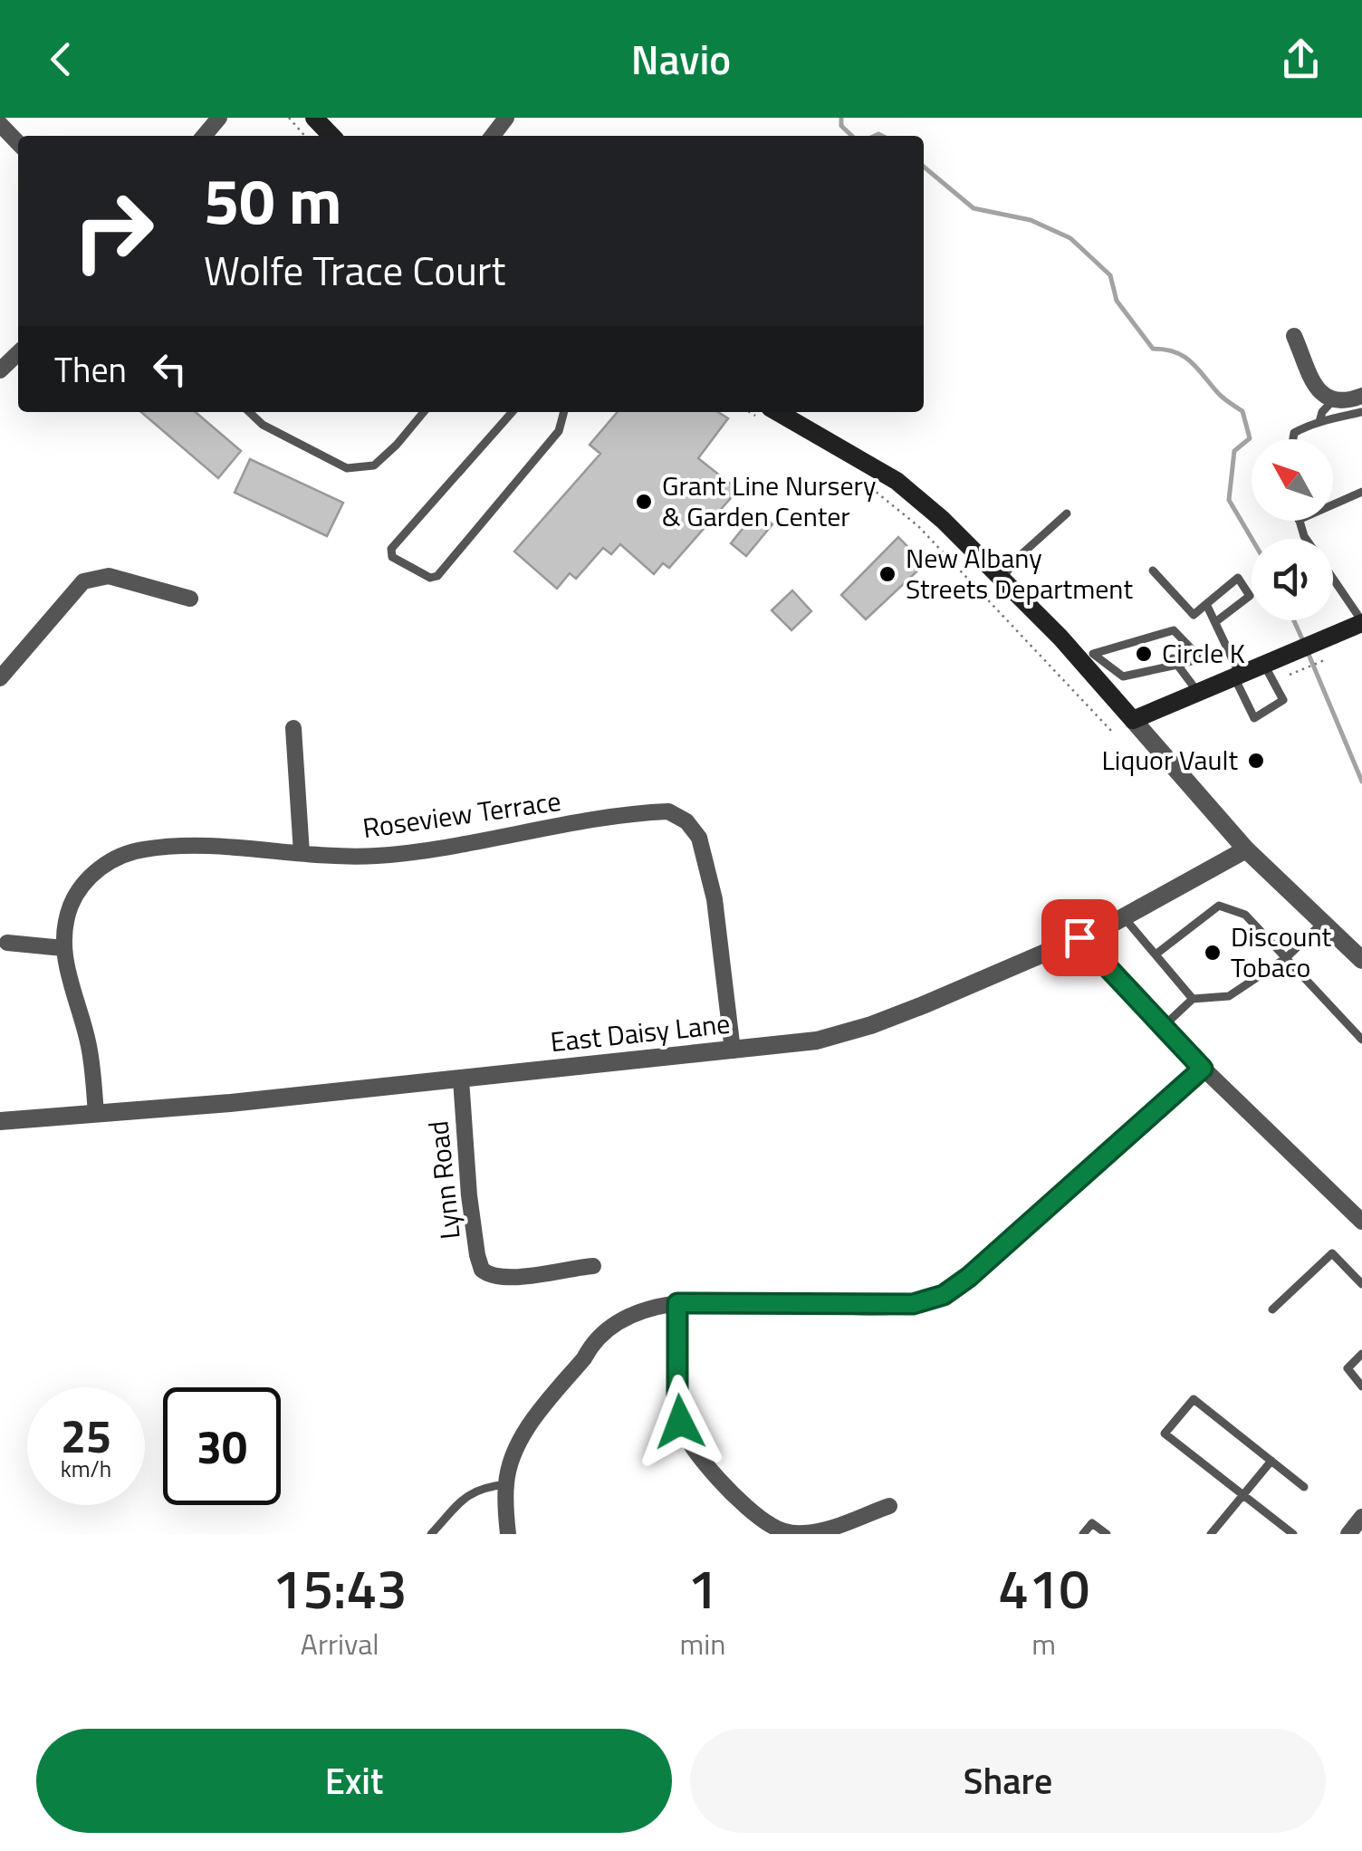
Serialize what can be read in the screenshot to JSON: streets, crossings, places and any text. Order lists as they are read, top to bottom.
{
  "streets": {
    "street": ["Roseview Terrace", "East Daisy Lane", "Lynn Road"]
  },
  "crossings": [
    ["Roseview Terrace", "East Daisy Lane"],
    ["East Daisy Lane", "Lynn Road"]
  ],
  "places": [
    "Grant Line Nursery & Garden Center",
    "New Albany Streets Department",
    "Circle K",
    "Liquor Vault",
    "Discount Tobaco"
  ],
  "north": "top left",
  "page": {
    "header": "Navio",
    "turn": ["50 m", "Wolfe Trace Court"],
    "then": "Then",
    "speed": "25 km/h",
    "limit": "30",
    "eta": [
      "15:43",
      "Arrival",
      "1",
      "min",
      "410",
      "m"
    ],
    "buttons": ["Exit", "Share"]
  }
}
